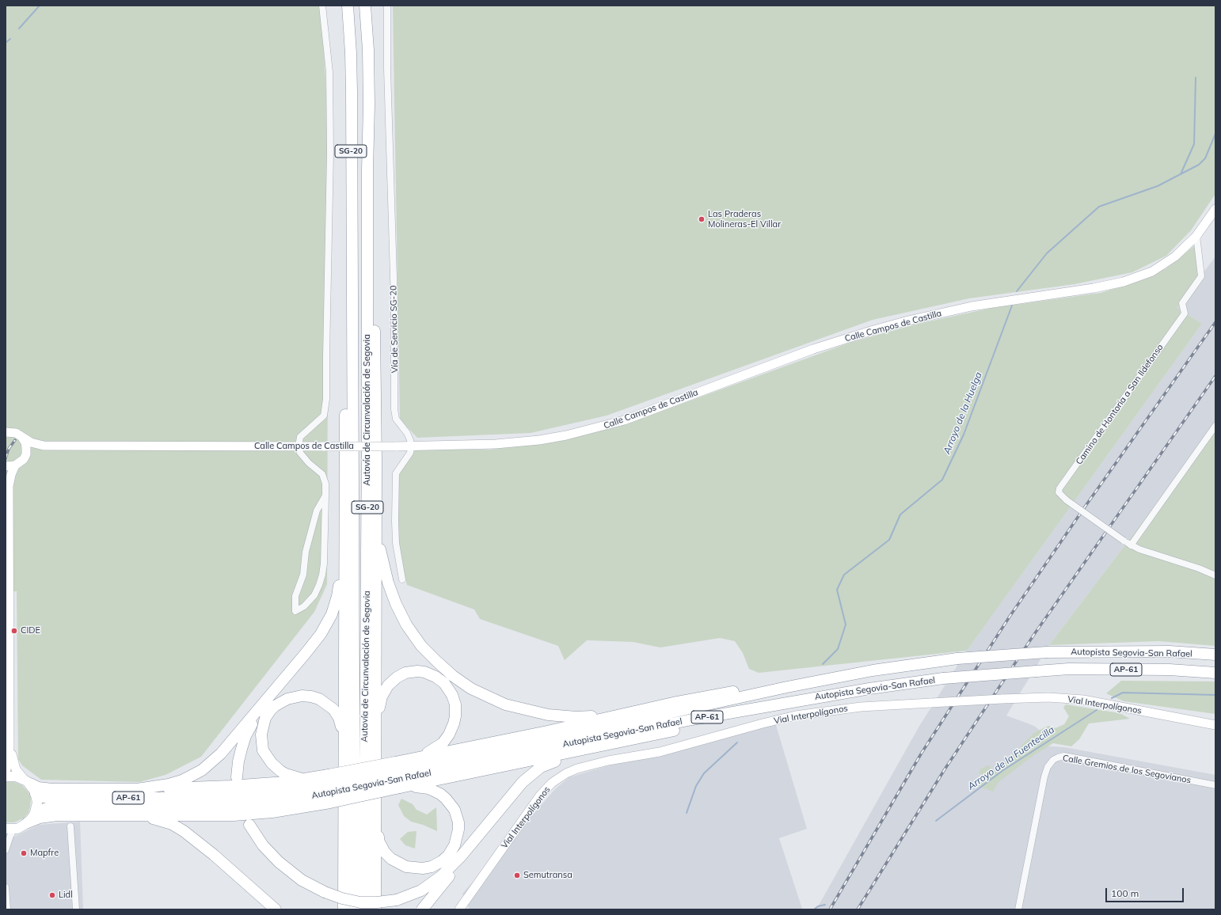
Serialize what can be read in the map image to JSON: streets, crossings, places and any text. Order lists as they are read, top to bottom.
{
  "streets": {
    "highway": [
      "SG-20",
      "Autovía de Circunvalación de Segovia",
      "Autopista Segovia-San Rafael",
      "AP-61"
    ],
    "main road": ["Calle Campos de Castilla", "Vial Interpolígonos"],
    "street": ["Vía de Servicio SG-20", "Camino de Hontoria a San Ildefonso", "Calle Gremios de los Segovianos"]
  },
  "crossings": [
    ["Calle Campos de Castilla", "Vía de Servicio SG-20"],
    ["Calle Campos de Castilla", "Camino de Hontoria a San Ildefonso"],
    ["Autopista Segovia-San Rafael", "AP-61"]
  ],
  "water": ["Arroyo de la Huelga", "Arroyo de la Fuentecilla"],
  "places": [
    "Las Praderas Molineras-El Villar",
    "CIDE",
    "Mapfre",
    "Semutransa",
    "Lidl"
  ],
  "scale_bar": "100 m"
}
